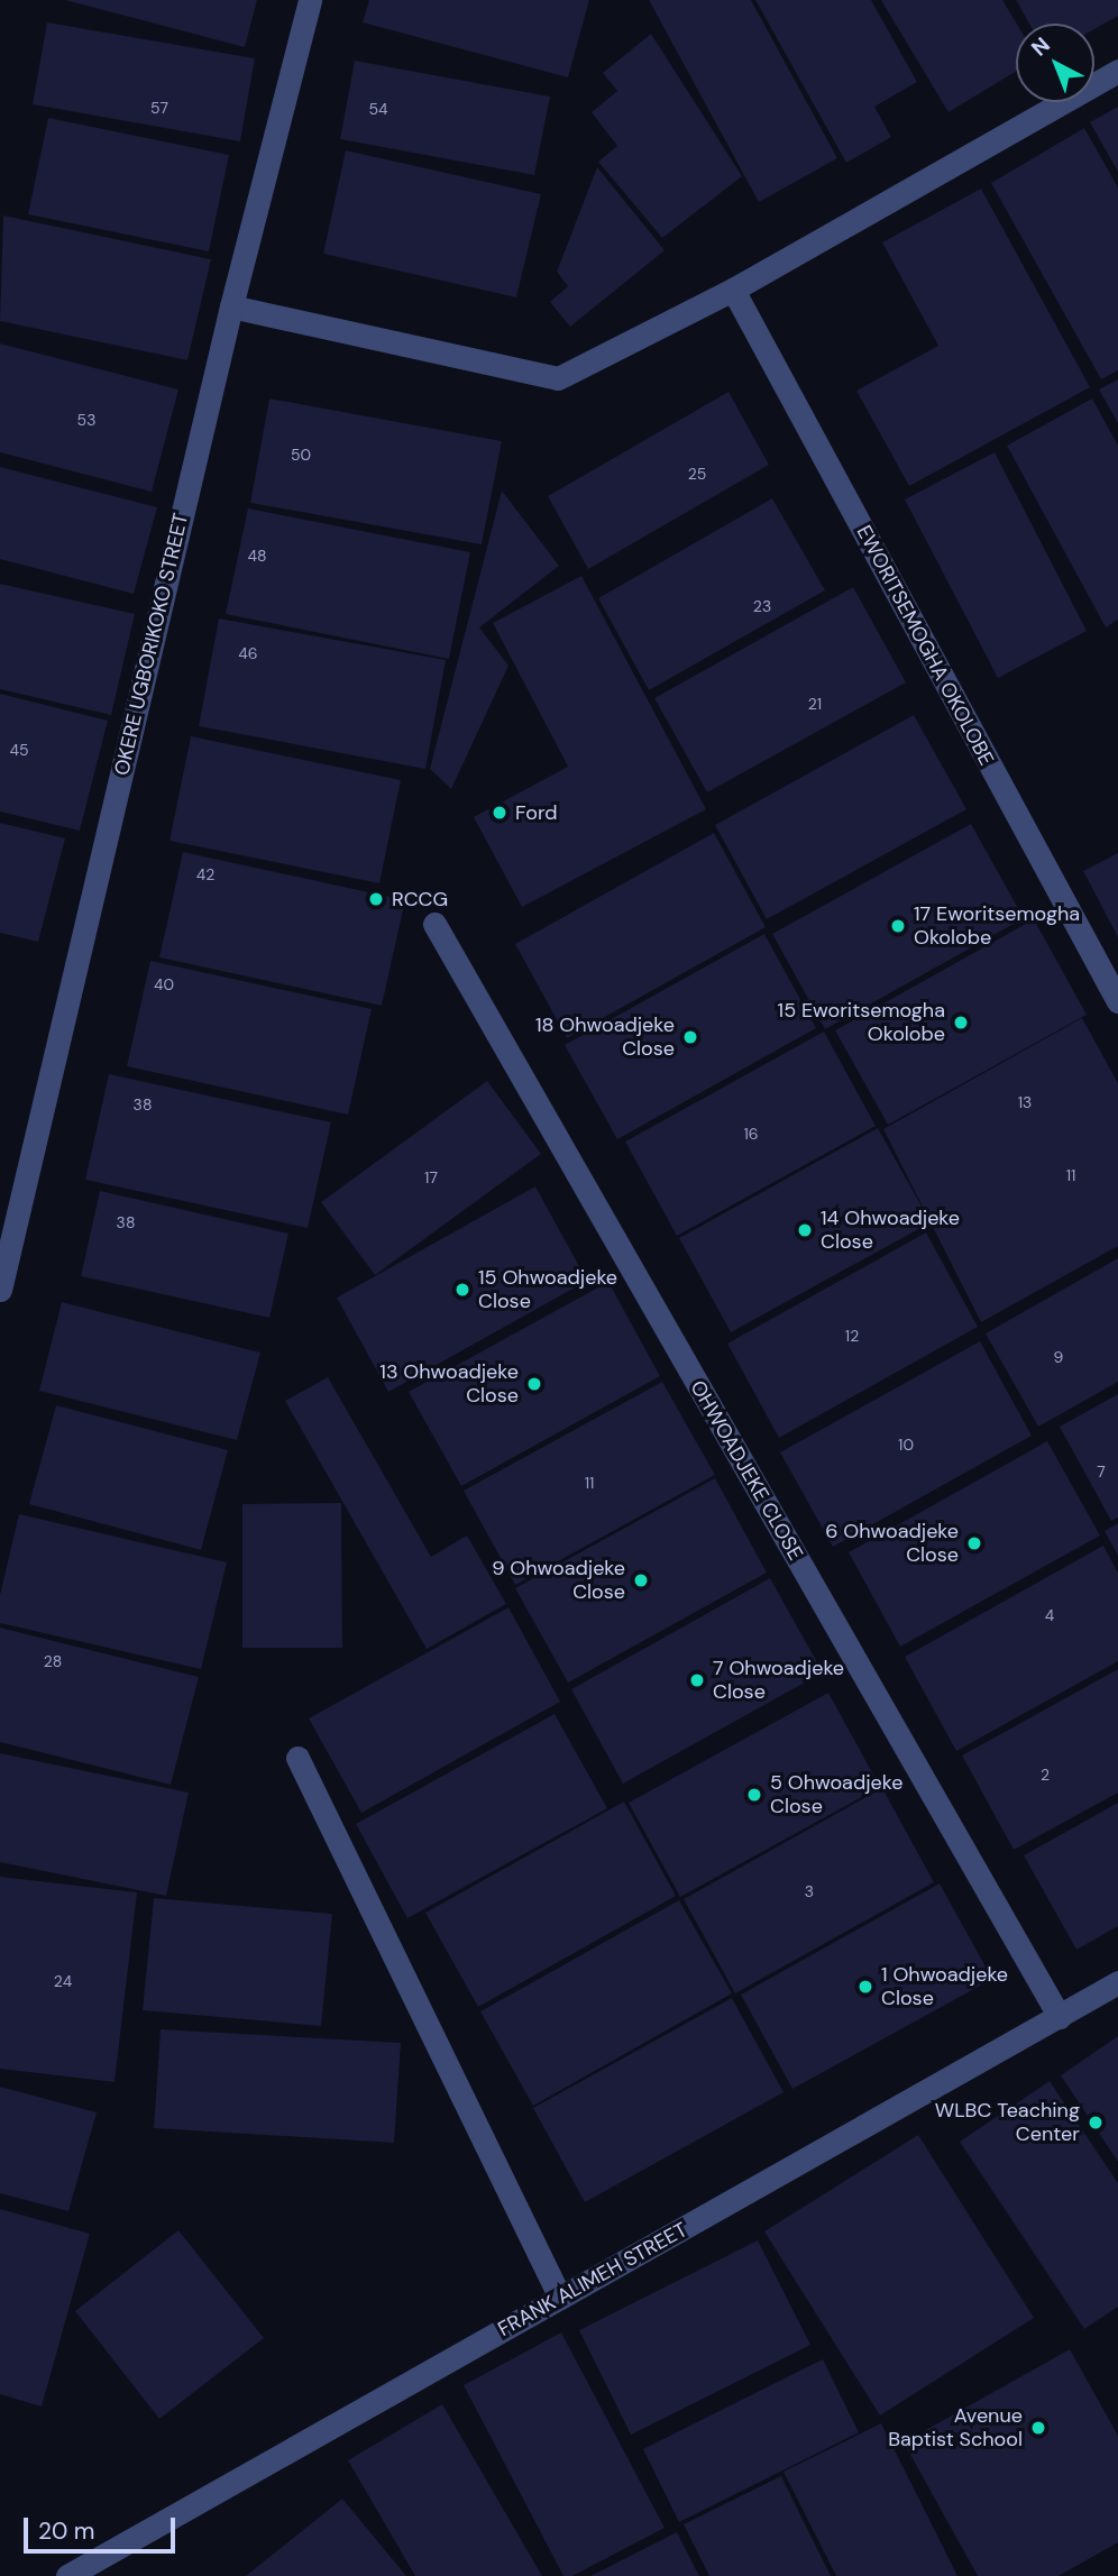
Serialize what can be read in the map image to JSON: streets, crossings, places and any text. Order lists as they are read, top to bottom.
{
  "streets": {
    "street": [
      "OKERE UGBORIKOKO STREET",
      "EWORITSEMOGHA OKOLOBE",
      "OHWOADJEKE CLOSE",
      "FRANK ALIMEH STREET"
    ]
  },
  "crossings": [
    ["OHWOADJEKE CLOSE", "FRANK ALIMEH STREET"]
  ],
  "places": [
    "Ford",
    "RCCG",
    "17 Eworitsemogha Okolobe",
    "15 Eworitsemogha Okolobe",
    "18 Ohwoadjeke Close",
    "14 Ohwoadjeke Close",
    "15 Ohwoadjeke Close",
    "13 Ohwoadjeke Close",
    "6 Ohwoadjeke Close",
    "9 Ohwoadjeke Close",
    "7 Ohwoadjeke Close",
    "5 Ohwoadjeke Close",
    "1 Ohwoadjeke Close",
    "WLBC Teaching Center",
    "Avenue Baptist School"
  ],
  "house_numbers": [
    "57",
    "54",
    "53",
    "50",
    "25",
    "48",
    "23",
    "46",
    "21",
    "45",
    "42",
    "40",
    "13",
    "38",
    "16",
    "11",
    "17",
    "38",
    "12",
    "9",
    "10",
    "7",
    "11",
    "4",
    "28",
    "2",
    "3",
    "24"
  ],
  "scale_bar": "20 m",
  "north": "top left"
}
